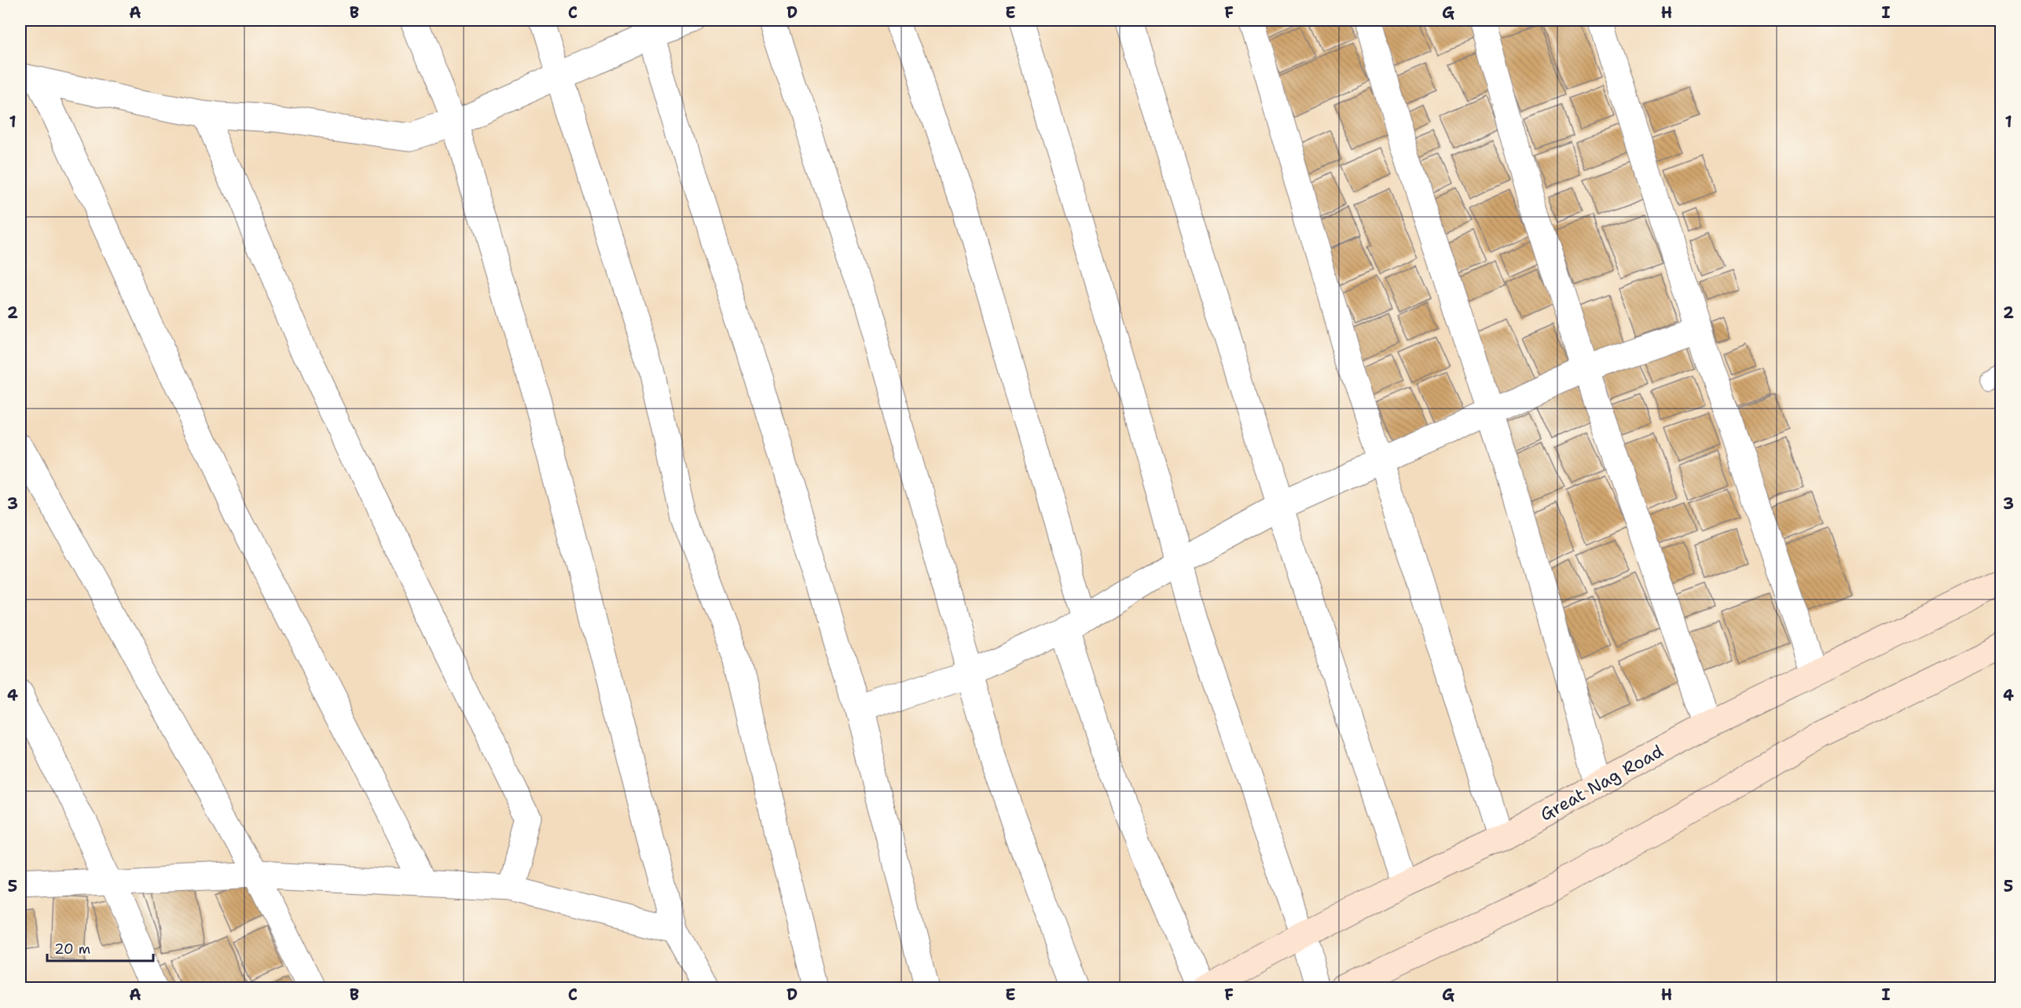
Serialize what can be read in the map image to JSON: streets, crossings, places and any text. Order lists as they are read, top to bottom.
{
  "streets": {
    "main road": ["Great Nag Road"]
  },
  "scale_bar": "20 m",
  "grid": {
    "columns": [
      "A",
      "B",
      "C",
      "D",
      "E",
      "F",
      "G",
      "H",
      "I"
    ],
    "rows": [
      "1",
      "2",
      "3",
      "4",
      "5"
    ]
  }
}
